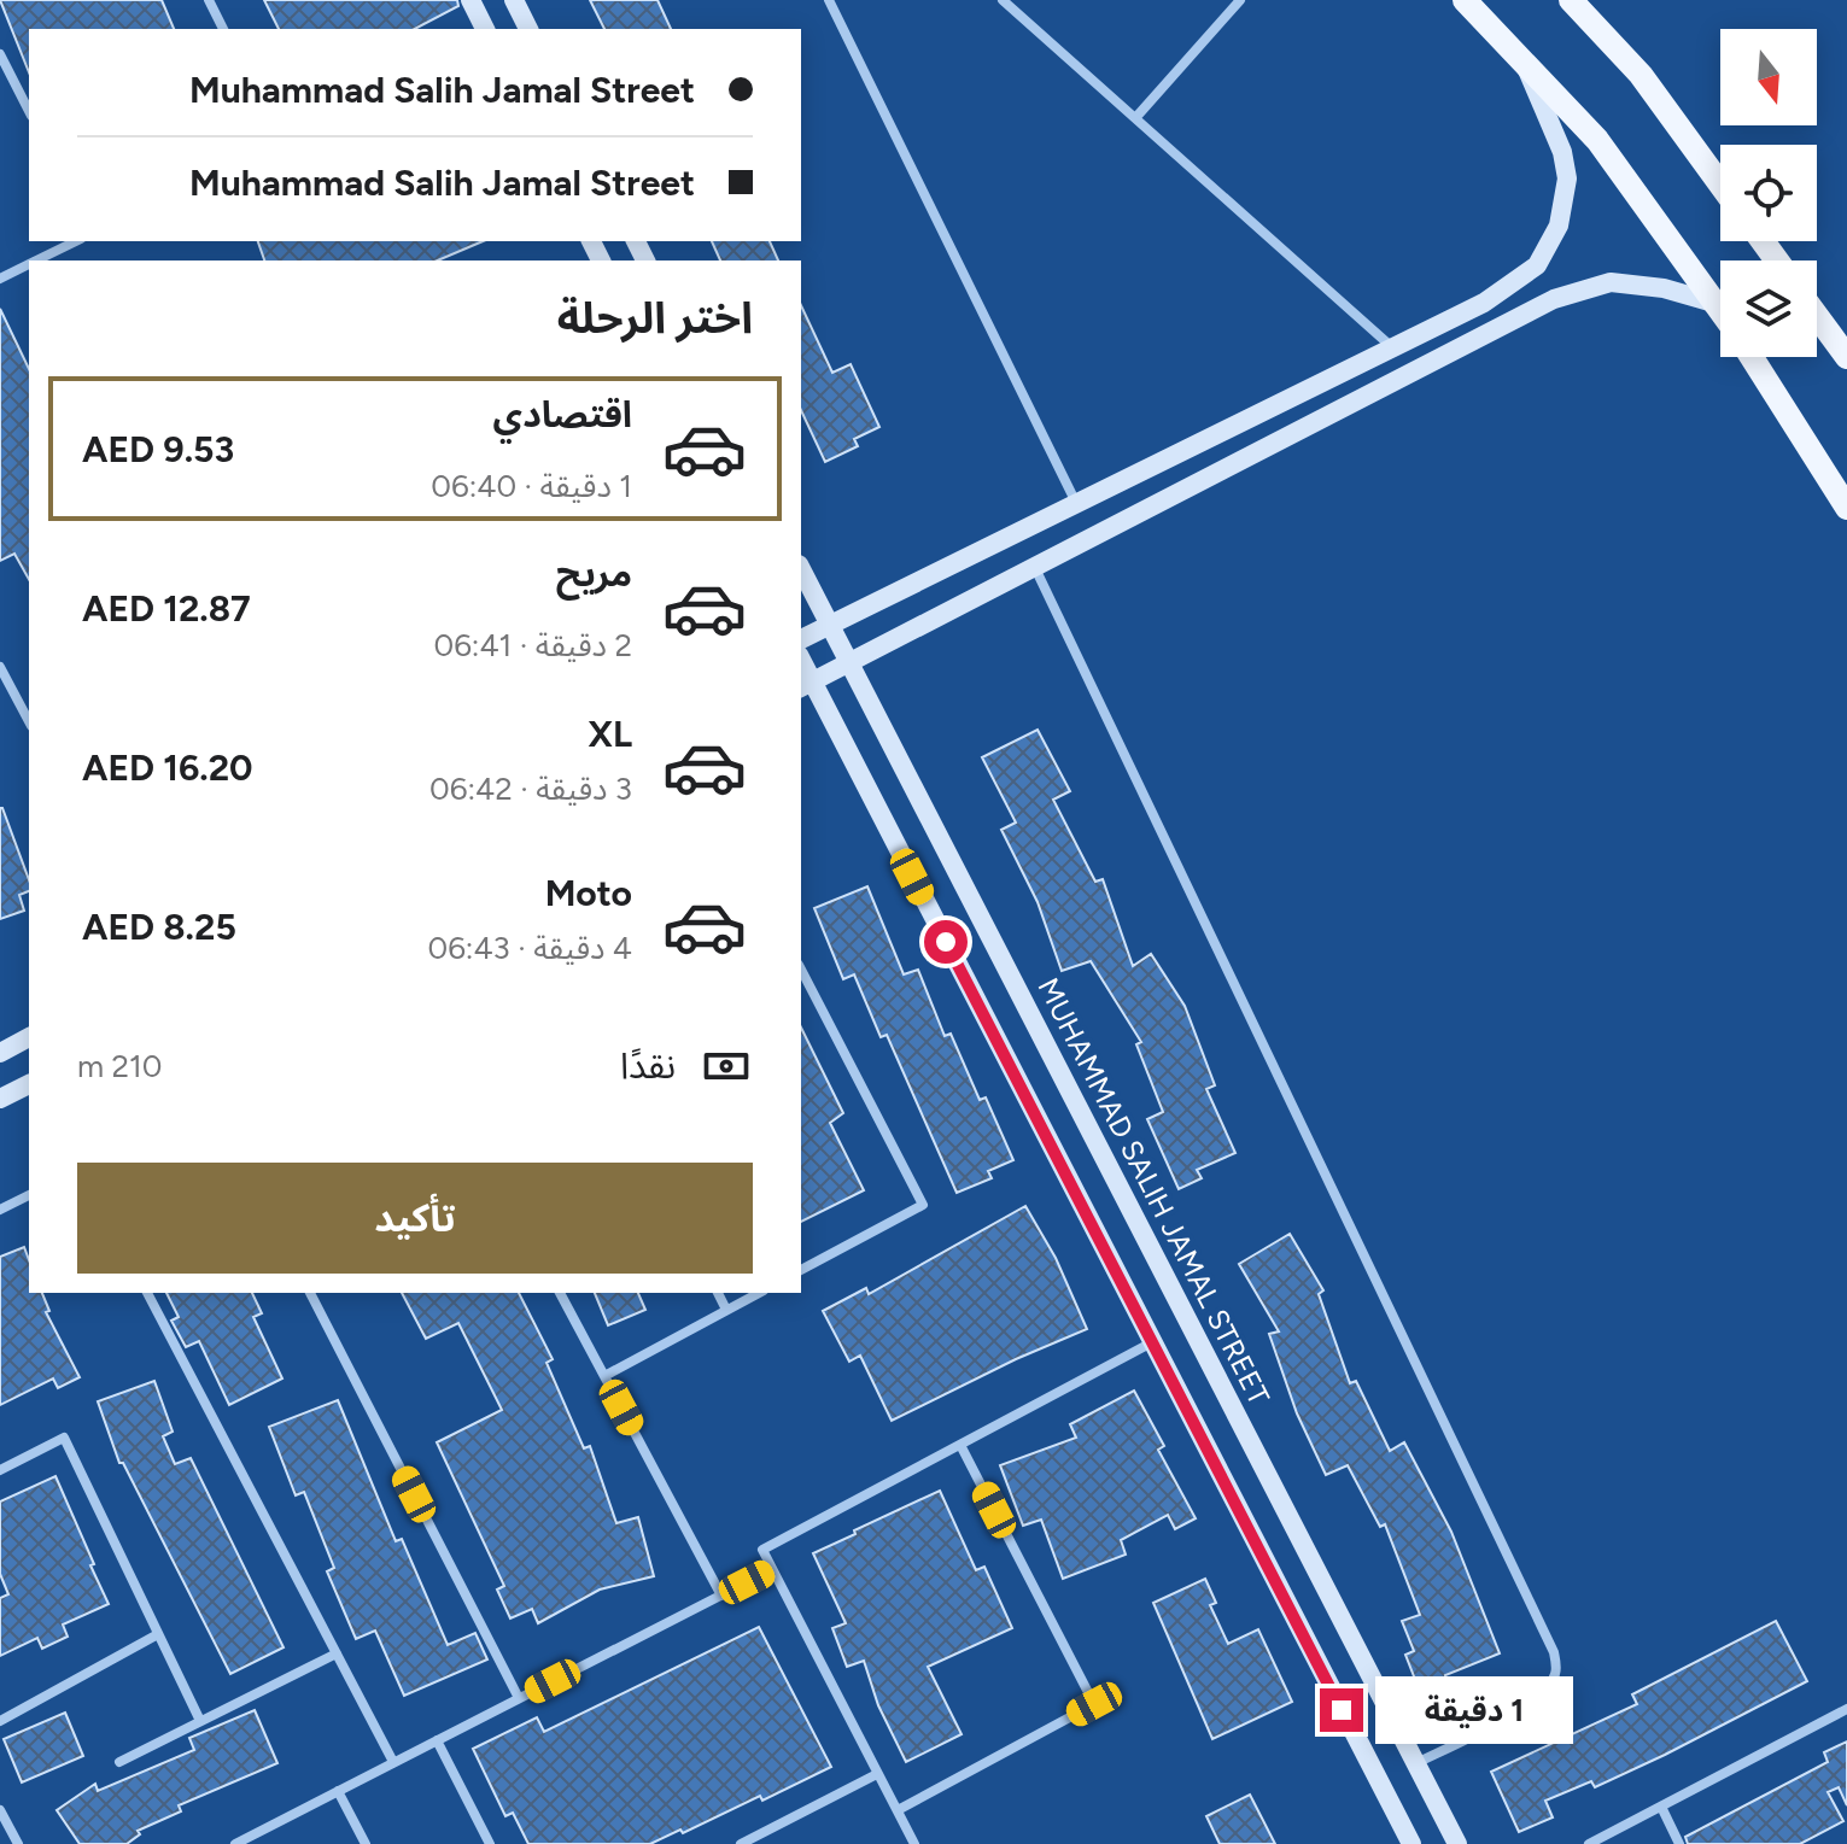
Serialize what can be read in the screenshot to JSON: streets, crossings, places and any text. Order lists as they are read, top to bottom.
{
  "streets": {
    "street": ["MUHAMMAD SALIH JAMAL STREET"]
  },
  "north": "bottom",
  "page": {
    "banner": ["Muhammad Salih Jamal Street", "Muhammad Salih Jamal Street"],
    "heading": "اختر الرحلة",
    "list": [
      {
        "name": "اقتصادي",
        "note": "1 دقيقة · 06:40",
        "value": "AED 9.53"
      },
      {
        "name": "مريح",
        "note": "2 دقيقة · 06:41",
        "value": "AED 12.87"
      },
      {
        "name": "XL",
        "note": "3 دقيقة · 06:42",
        "value": "AED 16.20"
      },
      {
        "name": "Moto",
        "note": "4 دقيقة · 06:43",
        "value": "AED 8.25"
      }
    ],
    "pay": ["نقدًا", "210 m"],
    "buttons": "تأكيد",
    "bubble": "1 دقيقة"
  }
}
